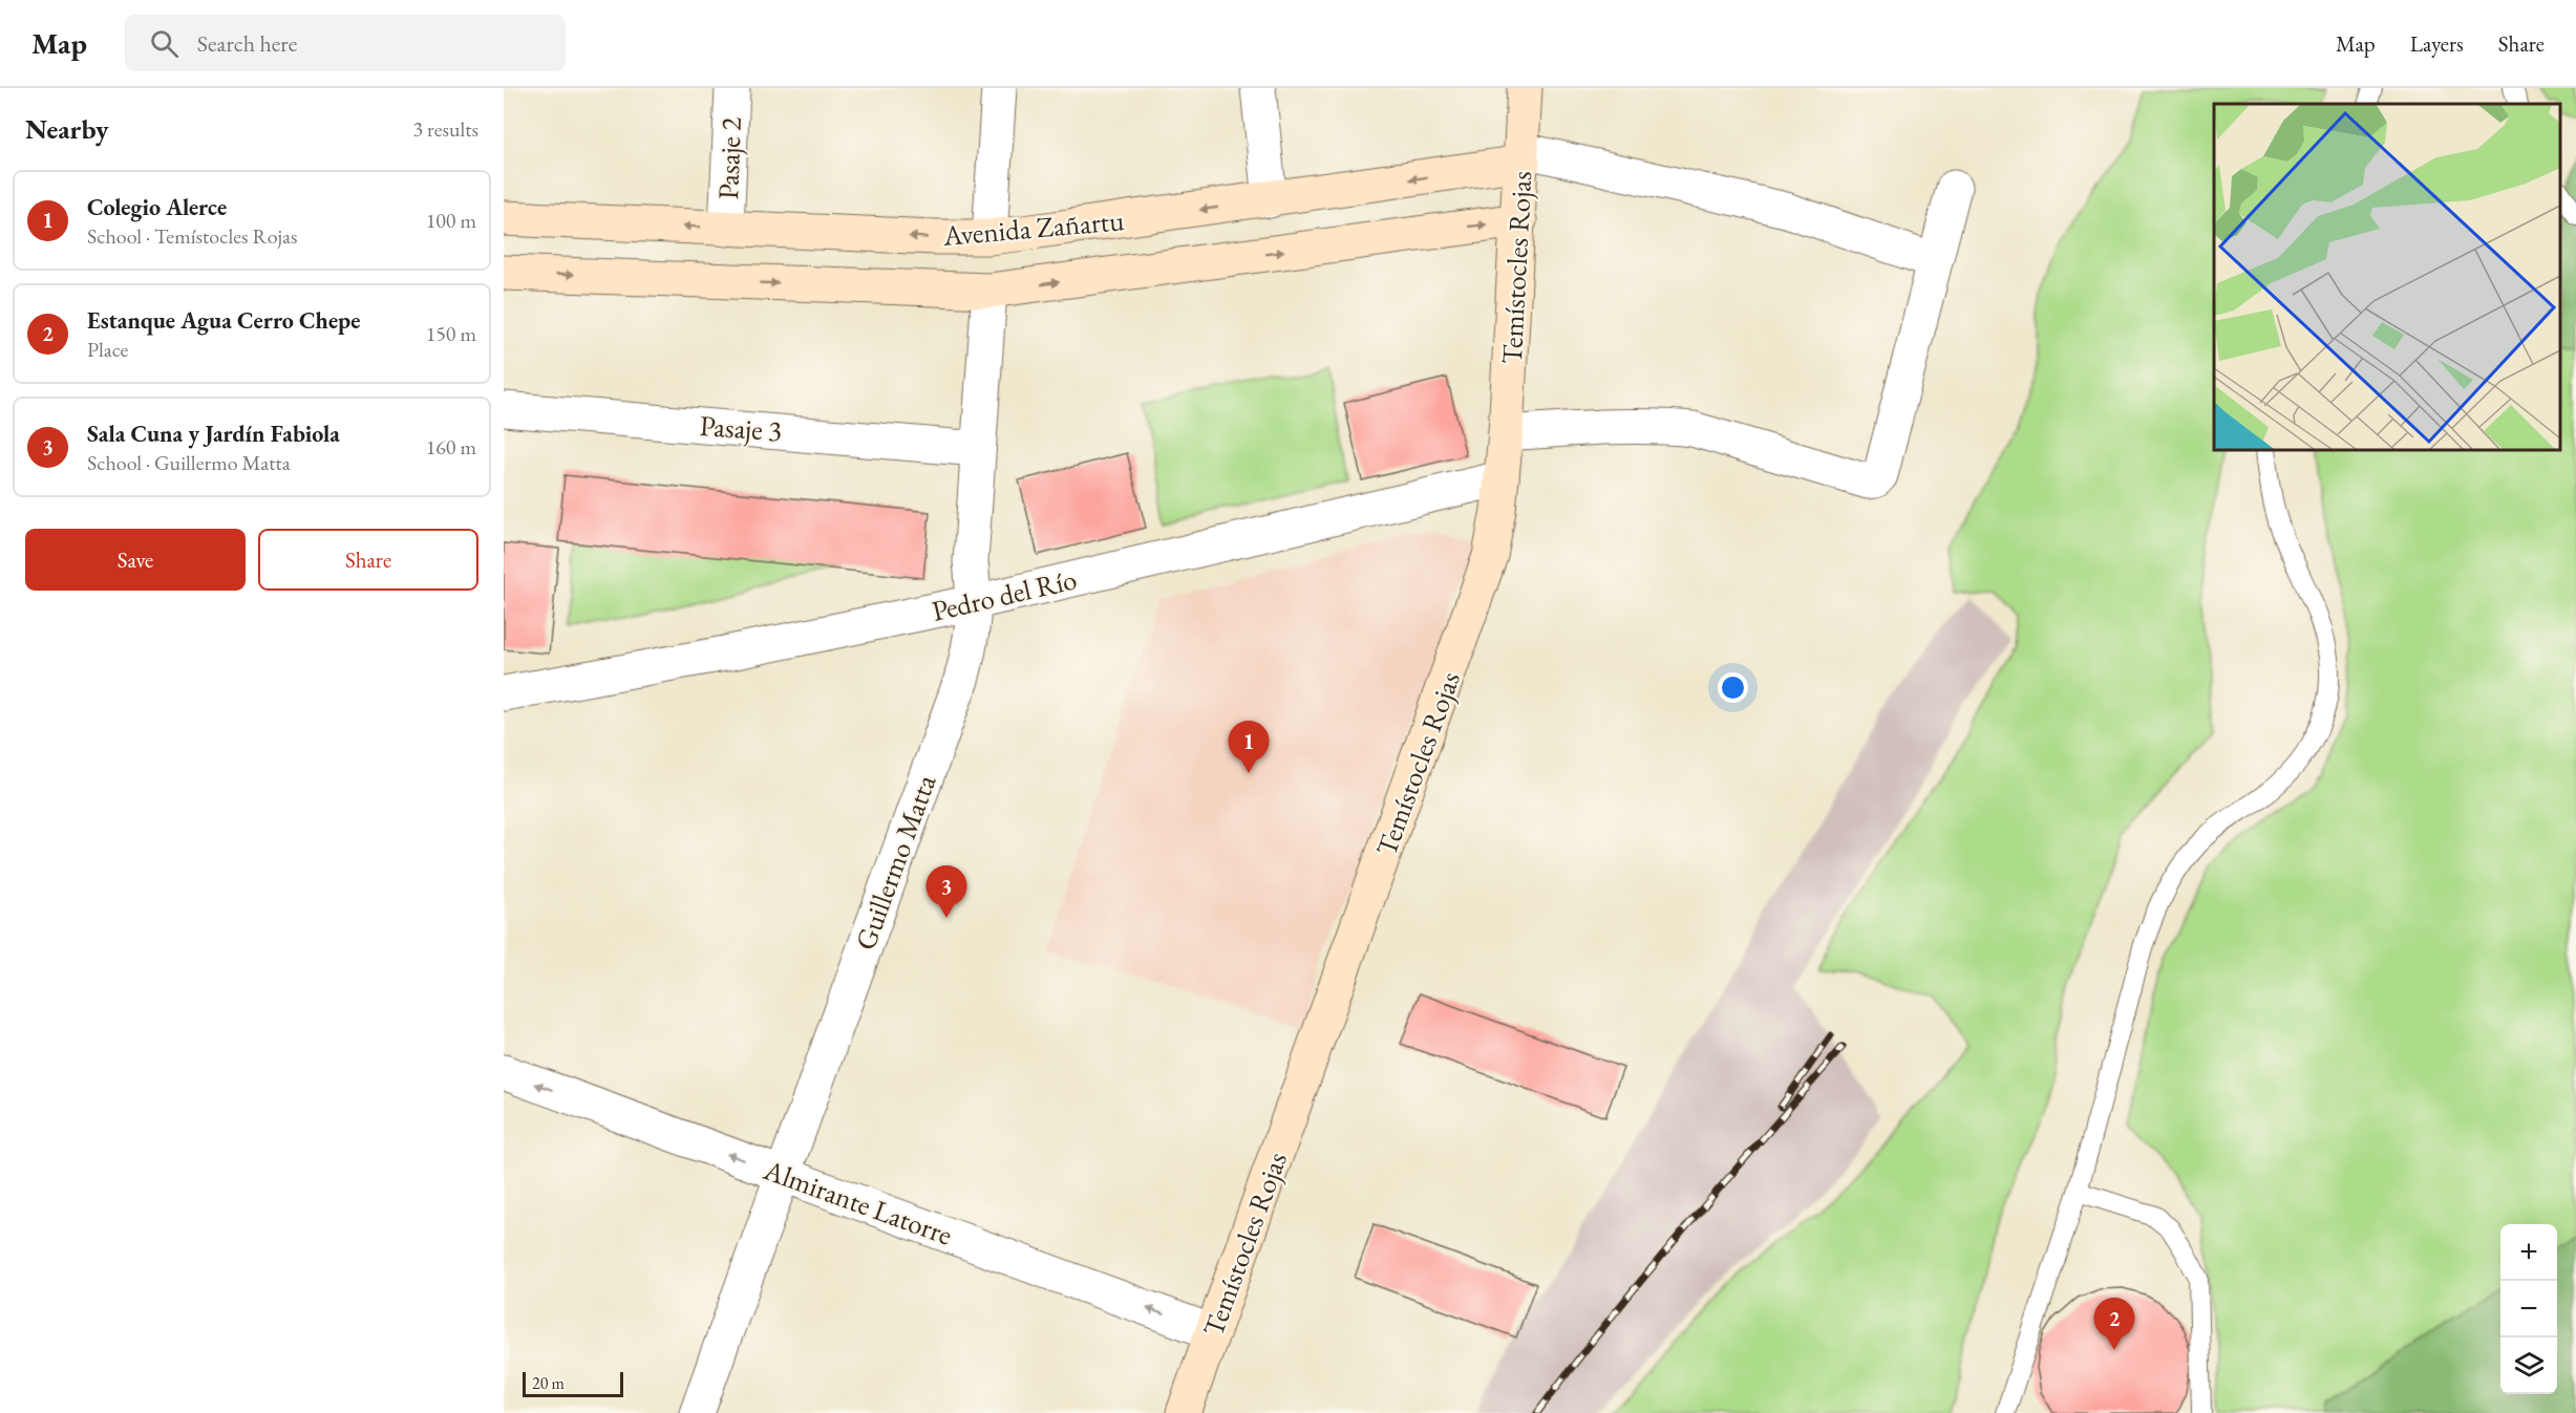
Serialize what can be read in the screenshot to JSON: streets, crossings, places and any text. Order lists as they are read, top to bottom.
{
  "streets": {
    "street": [
      "Pasaje 2",
      "Avenida Zañartu",
      "Temístocles Rojas",
      "Pasaje 3",
      "Pedro del Río",
      "Guillermo Matta",
      "Almirante Latorre"
    ]
  },
  "crossings": [
    ["Pasaje 2", "Avenida Zañartu"],
    ["Avenida Zañartu", "Temístocles Rojas"],
    ["Avenida Zañartu", "Guillermo Matta"],
    ["Temístocles Rojas", "Pedro del Río"],
    ["Temístocles Rojas", "Almirante Latorre"],
    ["Pasaje 3", "Guillermo Matta"],
    ["Pedro del Río", "Guillermo Matta"],
    ["Guillermo Matta", "Almirante Latorre"]
  ],
  "one_way": ["Almirante Latorre"],
  "scale_bar": "20 m",
  "page": {
    "header": "Map",
    "search": "Search here",
    "nav": ["Map", "Layers", "Share"],
    "heading": ["Nearby", "3 results"],
    "list": [
      {
        "mark": "1",
        "name": "Colegio Alerce",
        "note": "School · Temístocles Rojas",
        "value": "100 m"
      },
      {
        "mark": "2",
        "name": "Estanque Agua Cerro Chepe",
        "note": "Place",
        "value": "150 m"
      },
      {
        "mark": "3",
        "name": "Sala Cuna y Jardín Fabiola",
        "note": "School · Guillermo Matta",
        "value": "160 m"
      }
    ],
    "buttons": ["Save", "Share"],
    "pins": ["1", "3", "2"],
    "map_buttons": ["+", "−"],
    "scale": "20 m"
  }
}
